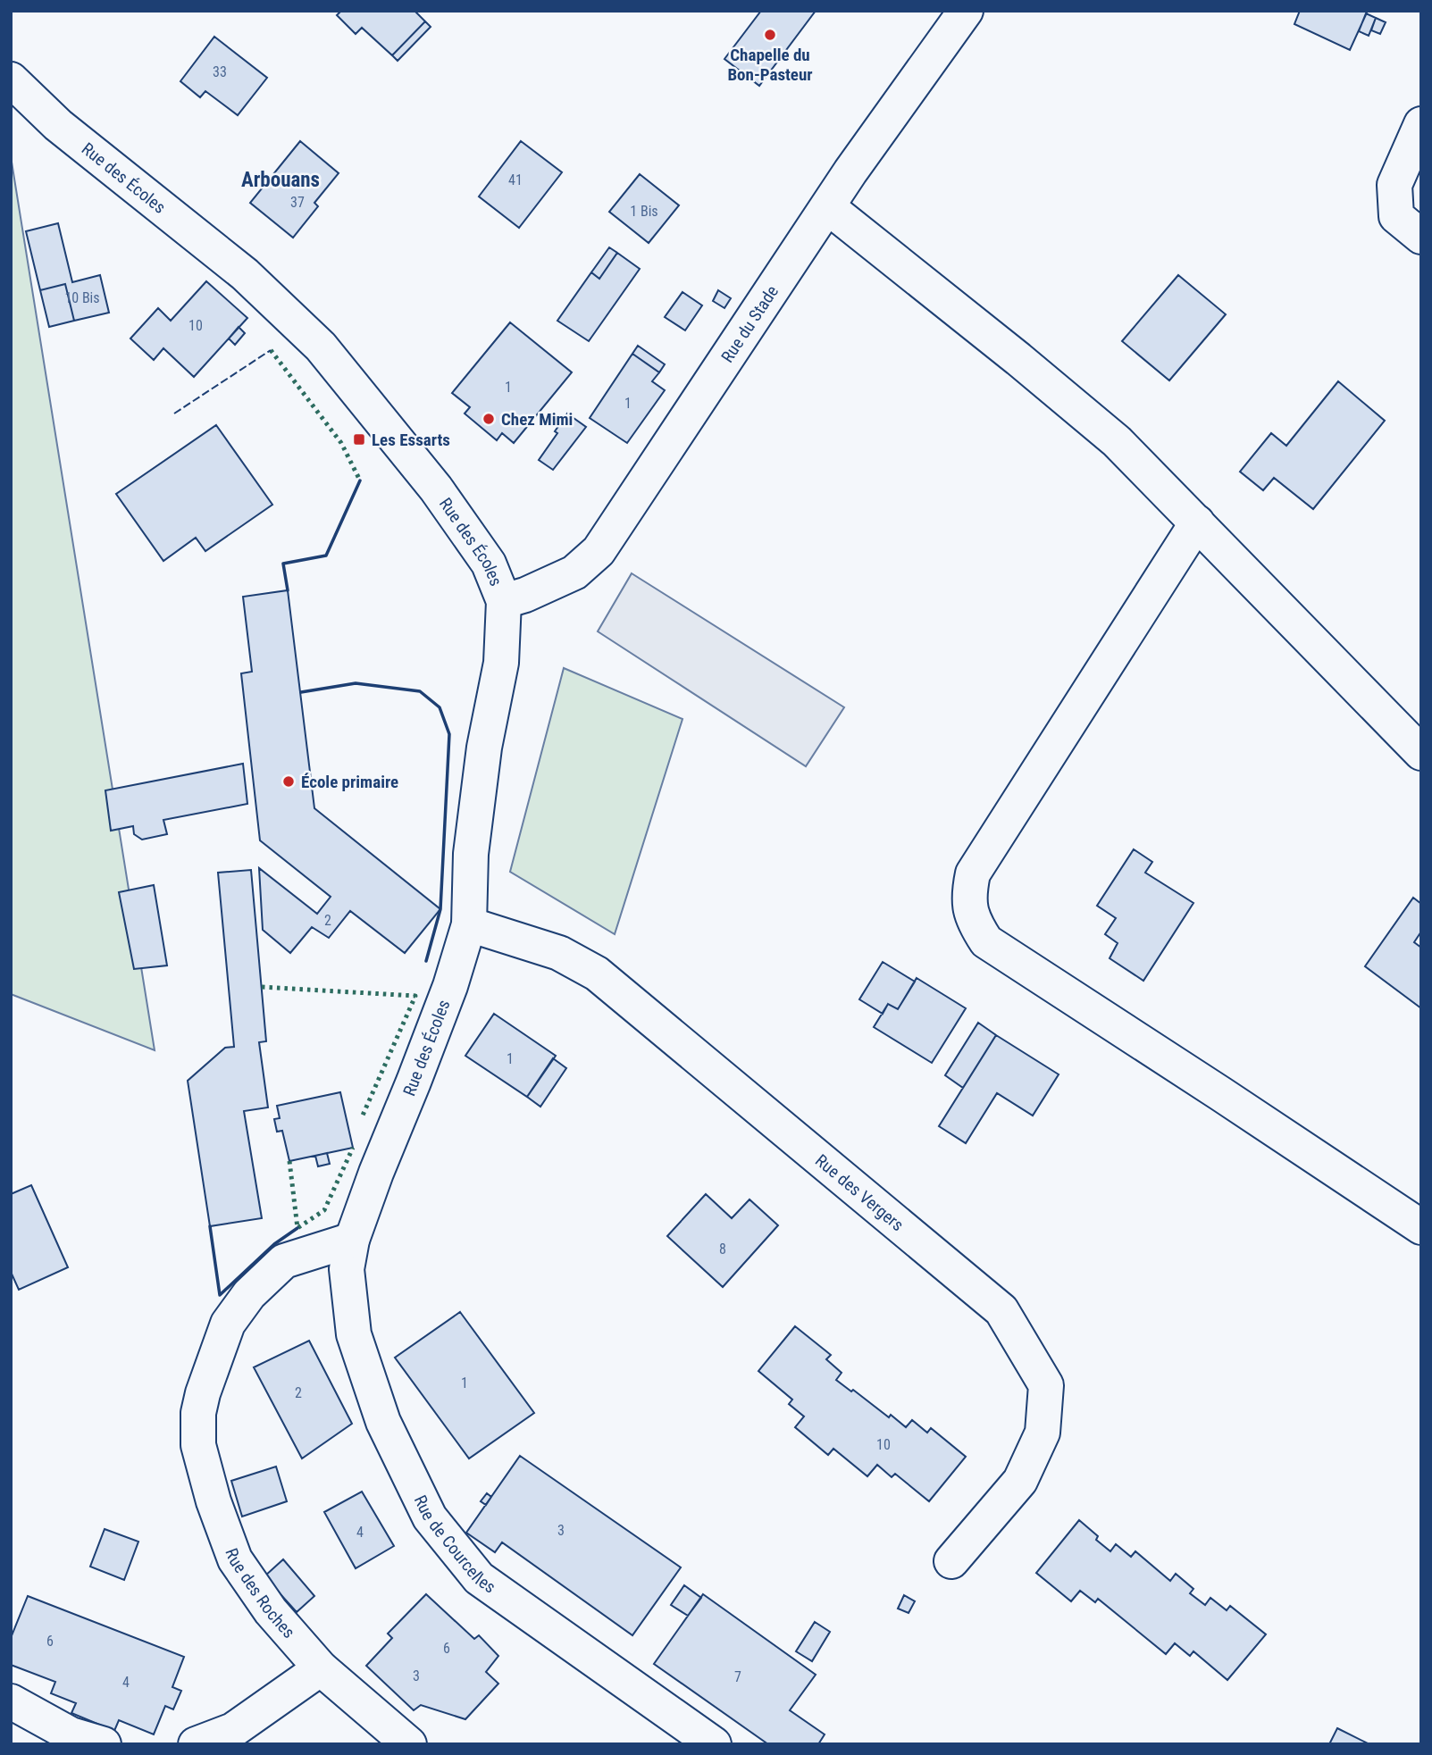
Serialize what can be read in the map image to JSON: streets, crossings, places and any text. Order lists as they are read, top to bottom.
{
  "streets": {
    "street": [
      "Rue des Écoles",
      "Rue du Stade",
      "Rue des Vergers",
      "Rue de Courcelles",
      "Rue des Roches"
    ]
  },
  "crossings": [
    ["Rue des Écoles", "Rue du Stade"],
    ["Rue des Écoles", "Rue des Vergers"],
    ["Rue des Écoles", "Rue de Courcelles"],
    ["Rue des Écoles", "Rue des Roches"],
    ["Rue de Courcelles", "Rue des Roches"]
  ],
  "districts": ["Arbouans"],
  "places": {
    "other": ["Chapelle du Bon-Pasteur", "Chez Mimi", "École primaire"],
    "transit": ["Les Essarts"]
  },
  "house_numbers": [
    "33",
    "41",
    "37",
    "1 Bis",
    "10 Bis",
    "10",
    "1",
    "1",
    "2",
    "1",
    "8",
    "1",
    "2",
    "10",
    "3",
    "4",
    "6",
    "6",
    "3",
    "7",
    "4"
  ]
}
